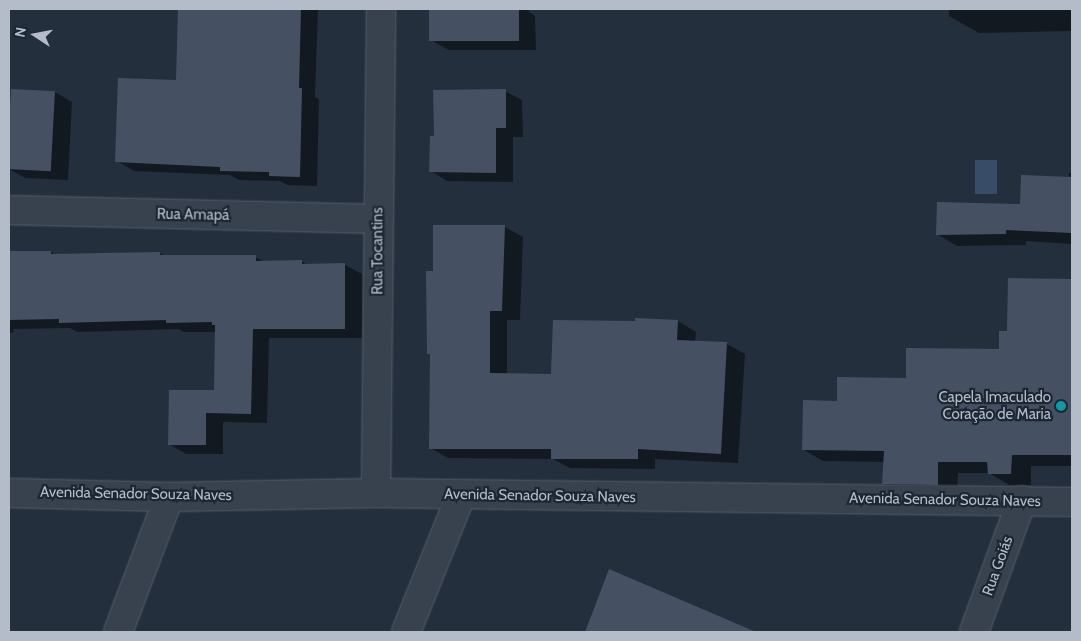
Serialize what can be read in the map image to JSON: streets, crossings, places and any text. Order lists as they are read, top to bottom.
{
  "streets": {
    "street": [
      "Rua Amapá",
      "Rua Tocantins",
      "Avenida Senador Souza Naves",
      "Rua Goiás"
    ]
  },
  "crossings": [
    ["Rua Amapá", "Rua Tocantins"],
    ["Rua Tocantins", "Avenida Senador Souza Naves"],
    ["Avenida Senador Souza Naves", "Rua Goiás"]
  ],
  "places": ["Capela Imaculado Coração de Maria"],
  "north": "left"
}
